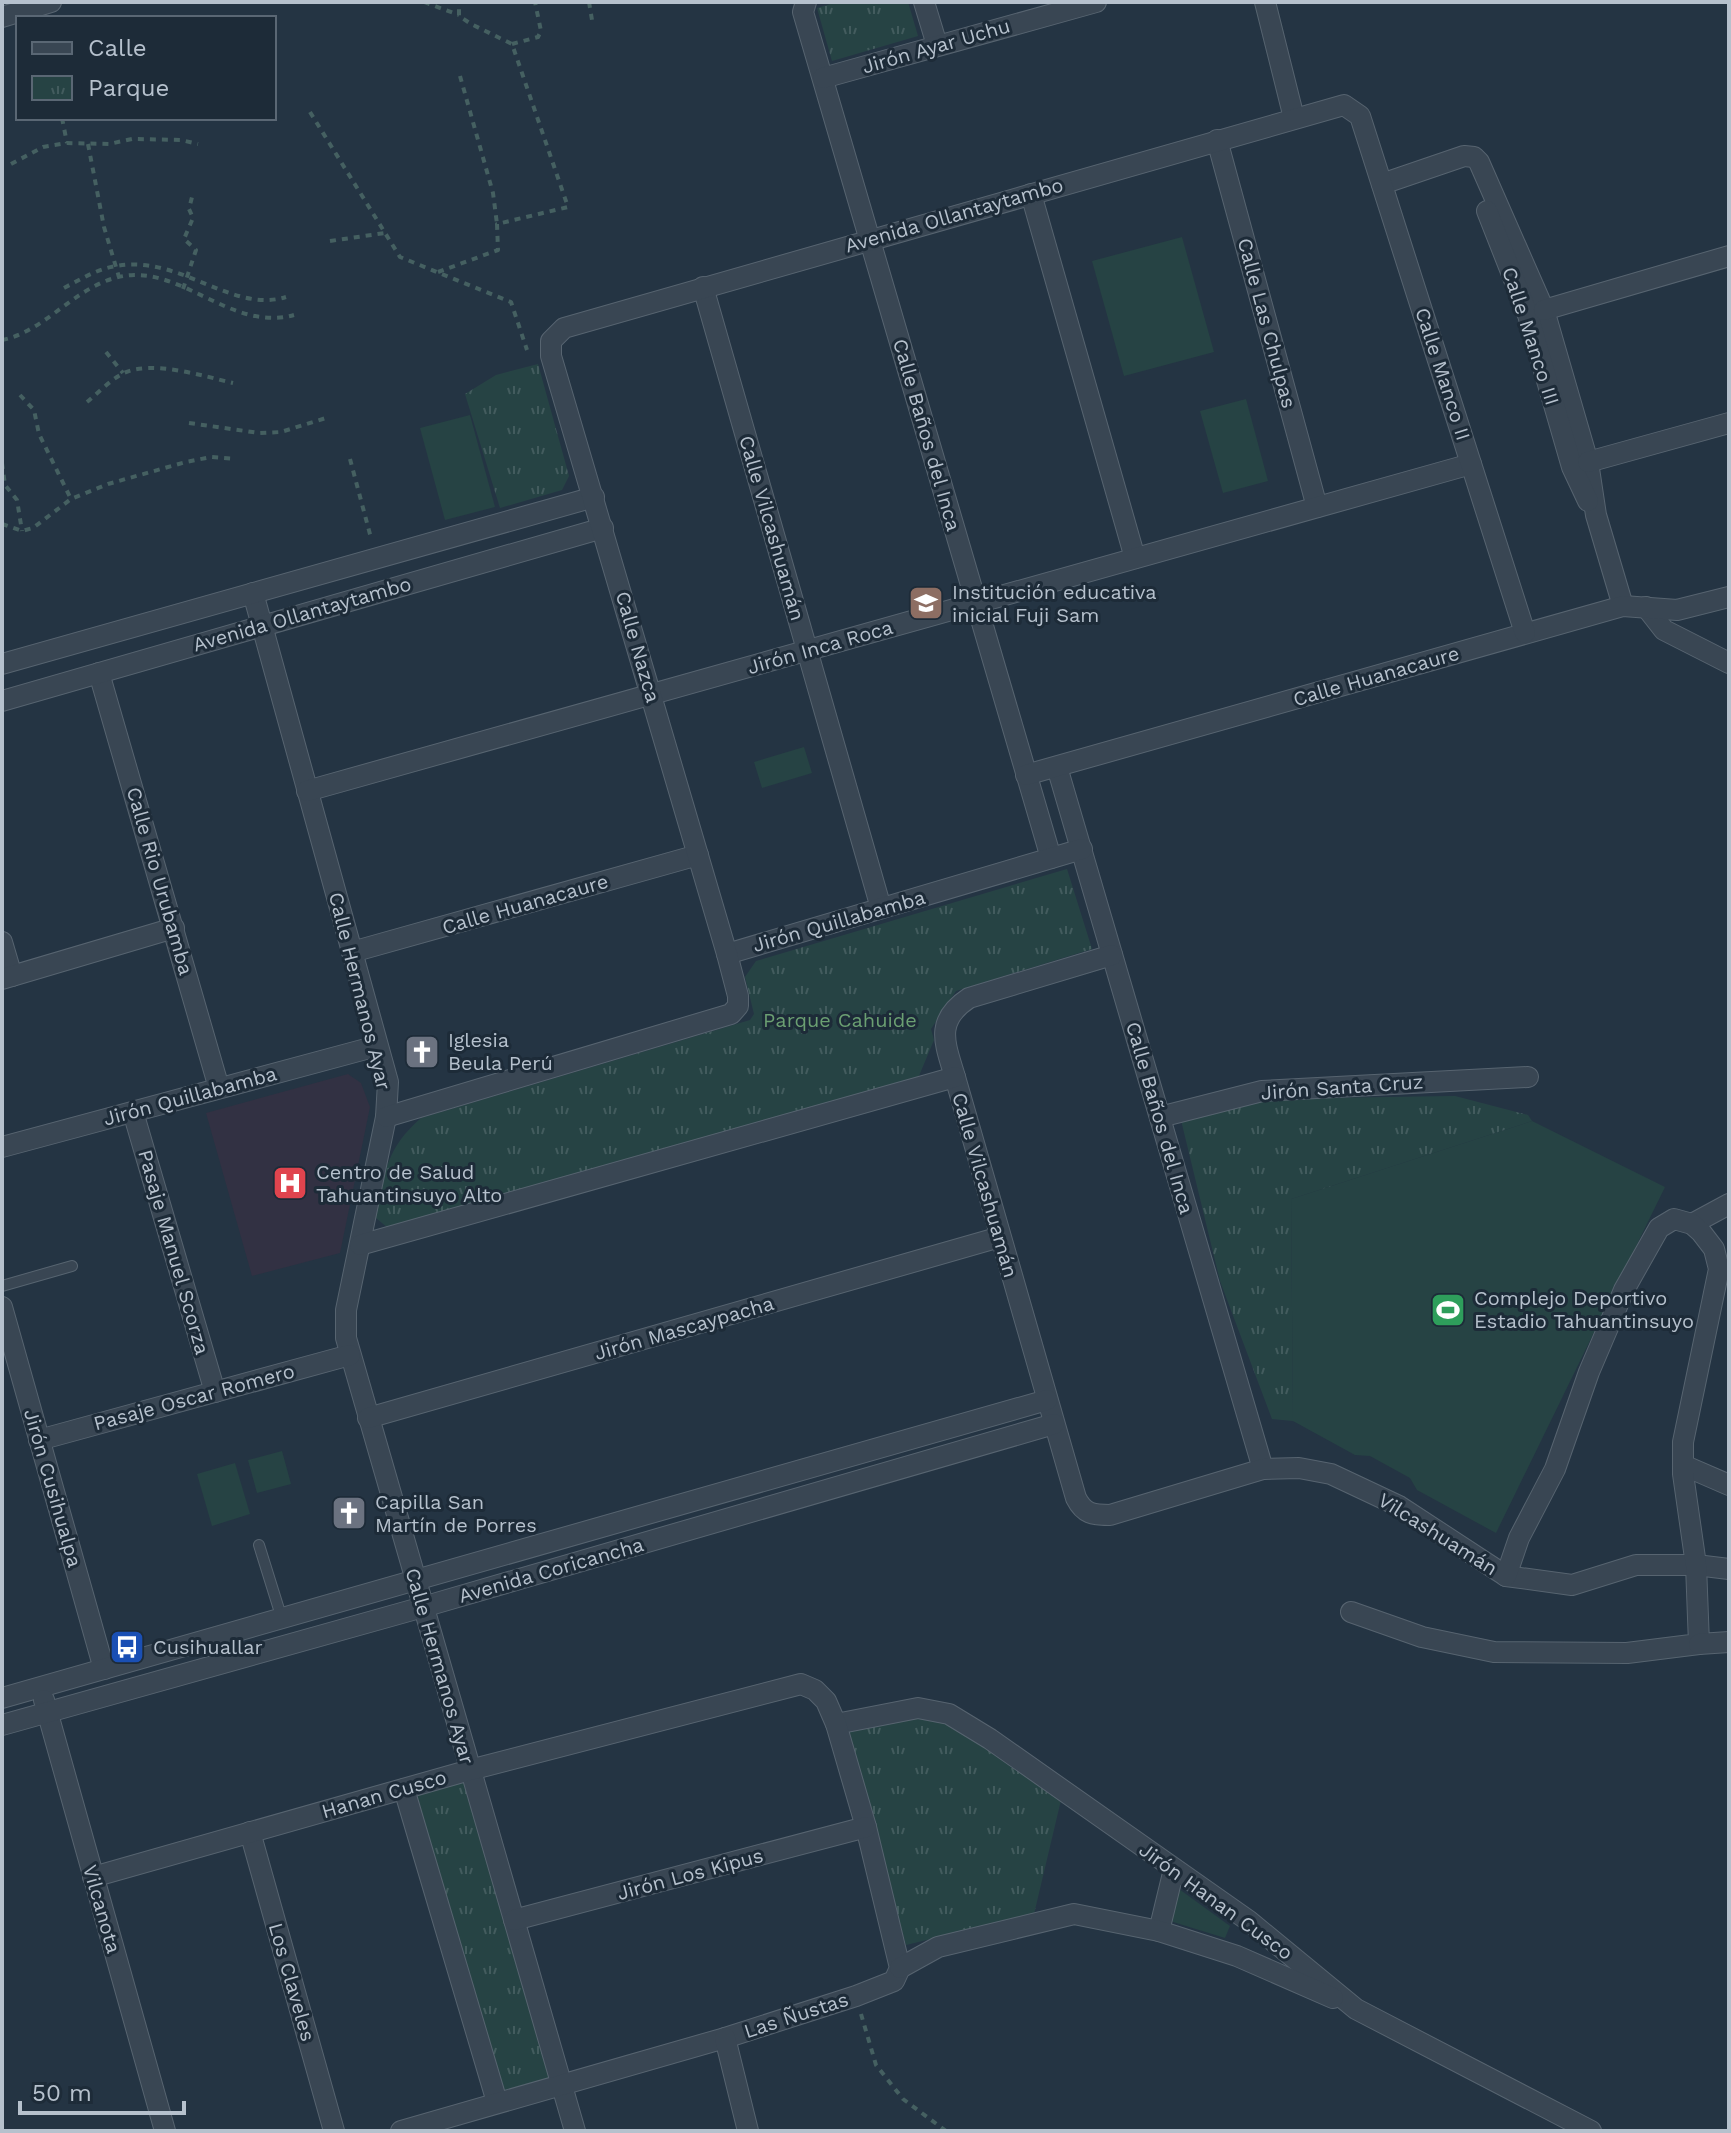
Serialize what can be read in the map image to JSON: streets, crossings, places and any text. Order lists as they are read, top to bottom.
{
  "streets": {
    "street": [
      "Jirón Ayar Uchu",
      "Avenida Ollantaytambo",
      "Calle Las Chulpas",
      "Calle Manco III",
      "Calle Manco II",
      "Calle Baños del Inca",
      "Calle Vilcashuamán",
      "Calle Nazca",
      "Jirón Inca Roca",
      "Calle Huanacaure",
      "Calle Rio Urubamba",
      "Jirón Quillabamba",
      "Calle Hermanos Ayar",
      "Jirón Santa Cruz",
      "Pasaje Manuel Scorza",
      "Jirón Mascaypacha",
      "Pasaje Oscar Romero",
      "Jirón Cusihualpa",
      "Vilcashuamán",
      "Avenida Coricancha",
      "Hanan Cusco",
      "Jirón Los Kipus",
      "Jirón Hanan Cusco",
      "Vilcanota",
      "Los Claveles",
      "Las Ñustas"
    ]
  },
  "crossings": [
    ["Jirón Ayar Uchu", "Calle Baños del Inca"],
    ["Avenida Ollantaytambo", "Calle Las Chulpas"],
    ["Avenida Ollantaytambo", "Calle Manco II"],
    ["Avenida Ollantaytambo", "Calle Baños del Inca"],
    ["Avenida Ollantaytambo", "Calle Vilcashuamán"],
    ["Avenida Ollantaytambo", "Calle Nazca"],
    ["Avenida Ollantaytambo", "Calle Rio Urubamba"],
    ["Avenida Ollantaytambo", "Calle Hermanos Ayar"],
    ["Calle Las Chulpas", "Jirón Inca Roca"],
    ["Calle Manco III", "Calle Huanacaure"],
    ["Calle Manco II", "Jirón Inca Roca"],
    ["Calle Manco II", "Calle Huanacaure"],
    ["Calle Baños del Inca", "Calle Vilcashuamán"],
    ["Calle Baños del Inca", "Jirón Inca Roca"],
    ["Calle Baños del Inca", "Calle Huanacaure"],
    ["Calle Baños del Inca", "Jirón Quillabamba"],
    ["Calle Baños del Inca", "Jirón Santa Cruz"],
    ["Calle Baños del Inca", "Vilcashuamán"],
    ["Calle Vilcashuamán", "Jirón Inca Roca"],
    ["Calle Vilcashuamán", "Jirón Quillabamba"],
    ["Calle Vilcashuamán", "Jirón Mascaypacha"],
    ["Calle Vilcashuamán", "Vilcashuamán"],
    ["Calle Vilcashuamán", "Avenida Coricancha"],
    ["Calle Nazca", "Jirón Inca Roca"],
    ["Calle Nazca", "Calle Huanacaure"],
    ["Calle Nazca", "Jirón Quillabamba"],
    ["Jirón Inca Roca", "Calle Hermanos Ayar"],
    ["Calle Huanacaure", "Calle Hermanos Ayar"],
    ["Calle Rio Urubamba", "Jirón Quillabamba"],
    ["Jirón Quillabamba", "Calle Hermanos Ayar"],
    ["Jirón Quillabamba", "Pasaje Manuel Scorza"],
    ["Calle Hermanos Ayar", "Jirón Mascaypacha"],
    ["Calle Hermanos Ayar", "Pasaje Oscar Romero"],
    ["Calle Hermanos Ayar", "Avenida Coricancha"],
    ["Calle Hermanos Ayar", "Hanan Cusco"],
    ["Calle Hermanos Ayar", "Jirón Los Kipus"],
    ["Calle Hermanos Ayar", "Las Ñustas"],
    ["Pasaje Manuel Scorza", "Pasaje Oscar Romero"],
    ["Pasaje Oscar Romero", "Jirón Cusihualpa"],
    ["Jirón Cusihualpa", "Avenida Coricancha"],
    ["Avenida Coricancha", "Vilcanota"],
    ["Hanan Cusco", "Jirón Hanan Cusco"],
    ["Hanan Cusco", "Vilcanota"],
    ["Hanan Cusco", "Los Claveles"],
    ["Jirón Hanan Cusco", "Las Ñustas"]
  ],
  "parks": ["Parque Cahuide"],
  "places": {
    "school or university": ["Institución educativa inicial Fuji Sam"],
    "church": ["Iglesia Beula Perú", "Capilla San Martín de Porres"],
    "hospital": ["Centro de Salud Tahuantinsuyo Alto"],
    "sports": ["Complejo Deportivo Estadio Tahuantinsuyo"],
    "bus stop": ["Cusihuallar"]
  },
  "legend": ["Calle", "Parque"],
  "scale_bar": "50 m"
}
